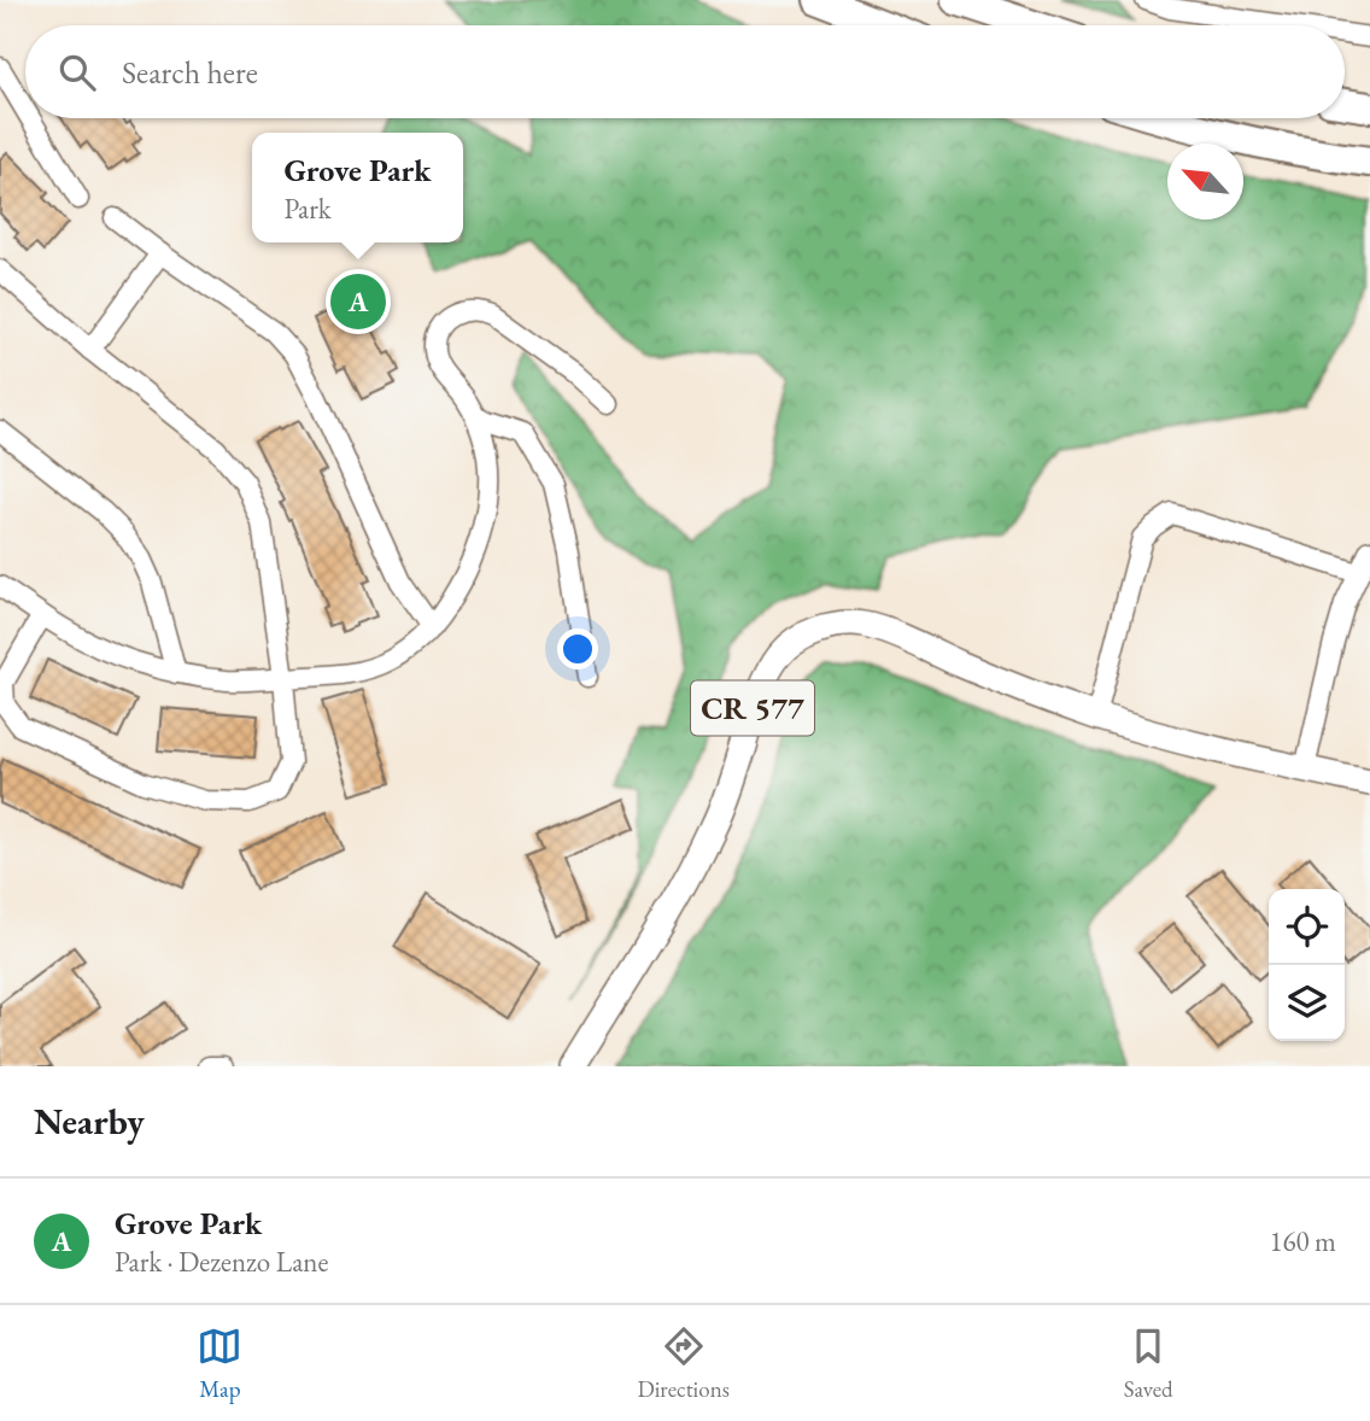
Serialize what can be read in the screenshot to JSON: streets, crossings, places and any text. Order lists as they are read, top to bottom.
{
  "streets": {
    "main road": ["CR 577"]
  },
  "north": "top left",
  "page": {
    "search": "Search here",
    "popup": ["Grove Park", "Park"],
    "pins": "A",
    "heading": "Nearby",
    "list": [
      {
        "mark": "A",
        "name": "Grove Park",
        "note": "Park · Dezenzo Lane",
        "value": "160 m"
      }
    ],
    "nav": ["Map", "Directions", "Saved"]
  }
}
